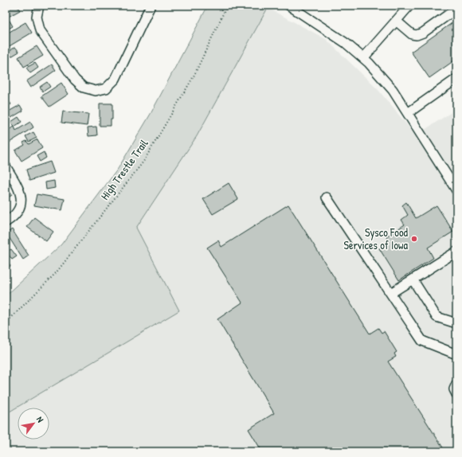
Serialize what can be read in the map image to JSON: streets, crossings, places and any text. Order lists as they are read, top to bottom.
{
  "streets": {
    "path": ["High Trestle Trail"]
  },
  "places": ["Sysco Food Services of Iowa"],
  "north": "top right"
}
